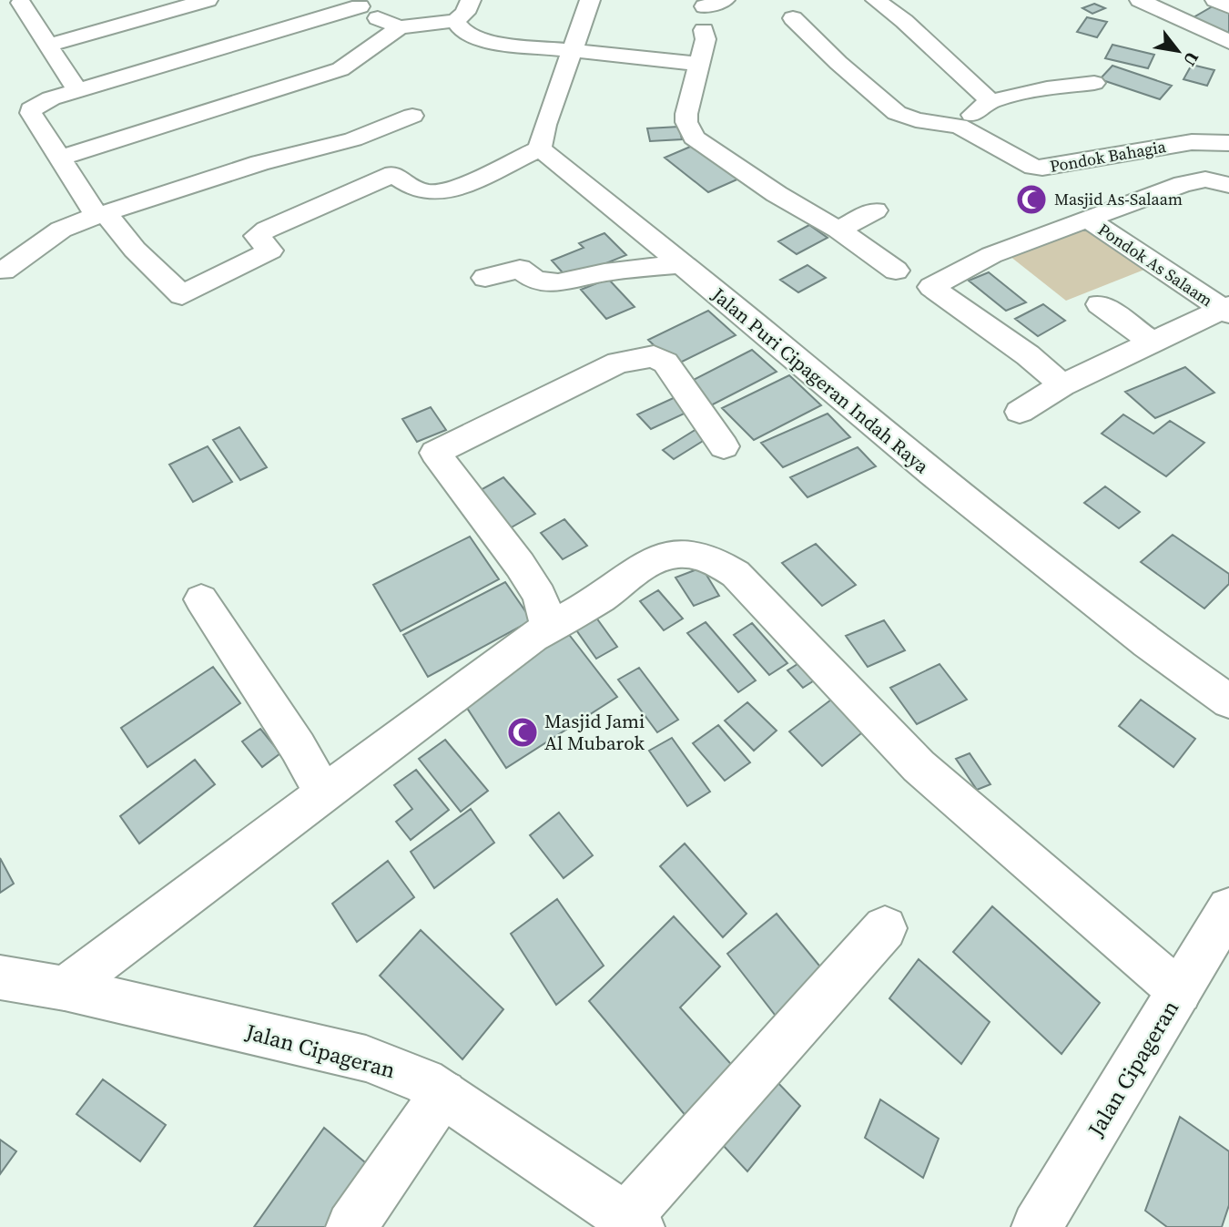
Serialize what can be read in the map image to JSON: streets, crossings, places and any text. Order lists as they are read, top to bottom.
{
  "streets": {
    "street": [
      "Pondok Bahagia",
      "Pondok As Salaam",
      "Jalan Puri Cipageran Indah Raya",
      "Jalan Cipageran"
    ]
  },
  "places": {
    "mosque": ["Masjid As-Salaam", "Masjid Jami Al Mubarok"]
  },
  "north": "bottom right"
}
